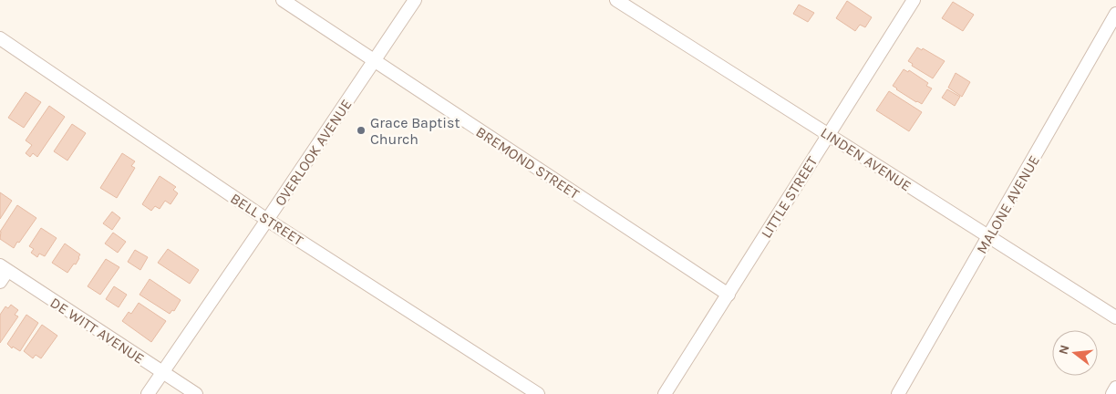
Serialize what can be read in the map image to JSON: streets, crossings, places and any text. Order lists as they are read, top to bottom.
{
  "streets": {
    "street": [
      "OVERLOOK AVENUE",
      "LINDEN AVENUE",
      "BREMOND STREET",
      "LITTLE STREET",
      "MALONE AVENUE",
      "BELL STREET",
      "DE WITT AVENUE"
    ]
  },
  "crossings": [
    ["OVERLOOK AVENUE", "BREMOND STREET"],
    ["OVERLOOK AVENUE", "BELL STREET"],
    ["OVERLOOK AVENUE", "DE WITT AVENUE"],
    ["LINDEN AVENUE", "LITTLE STREET"],
    ["LINDEN AVENUE", "MALONE AVENUE"],
    ["BREMOND STREET", "LITTLE STREET"]
  ],
  "places": ["Grace Baptist Church"],
  "north": "left"
}
